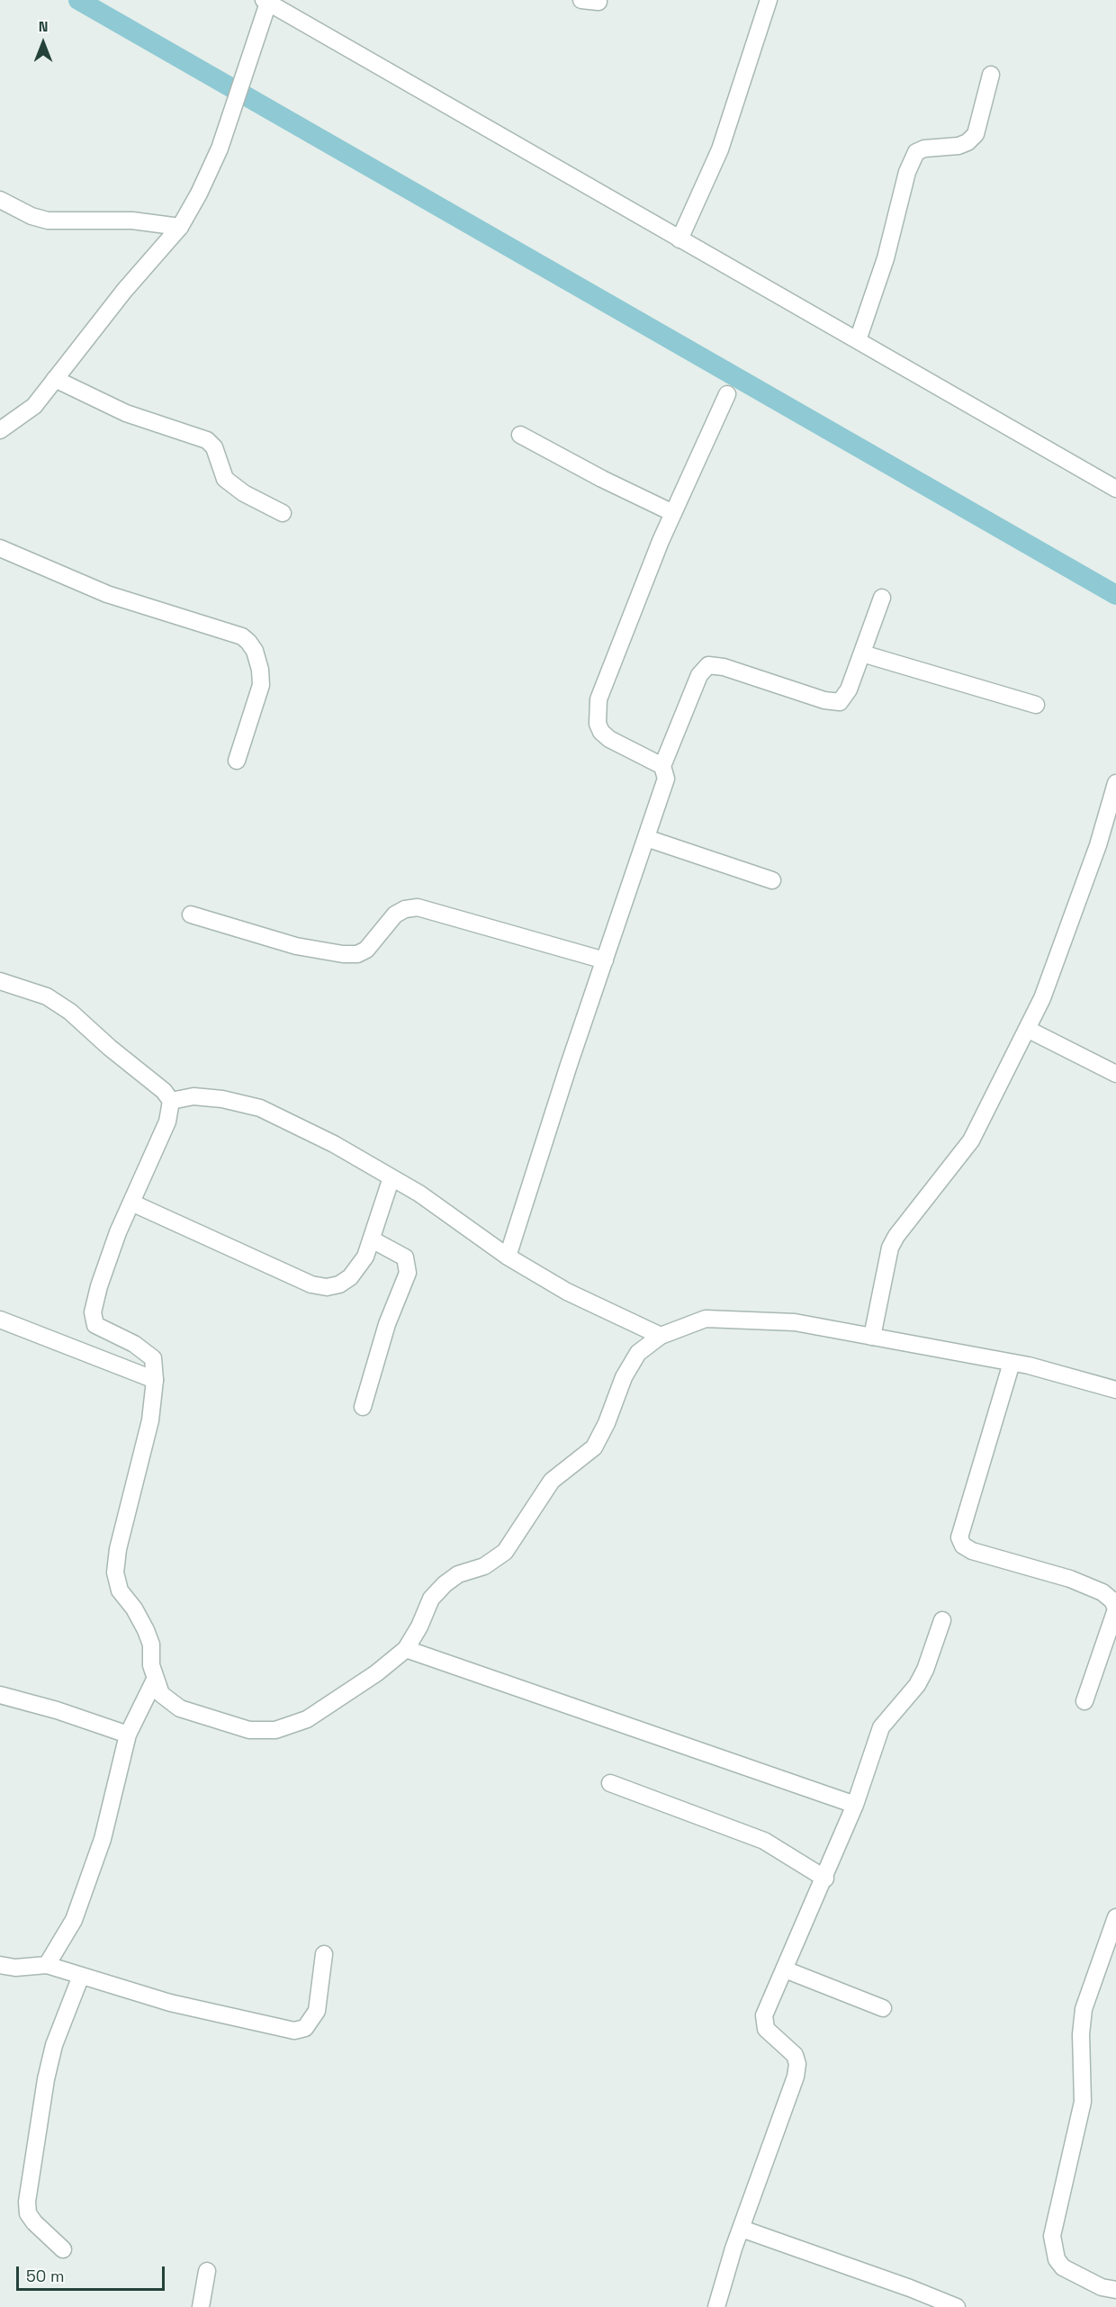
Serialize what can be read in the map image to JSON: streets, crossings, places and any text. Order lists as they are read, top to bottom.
{
  "scale_bar": "50 m",
  "north": "top"
}
